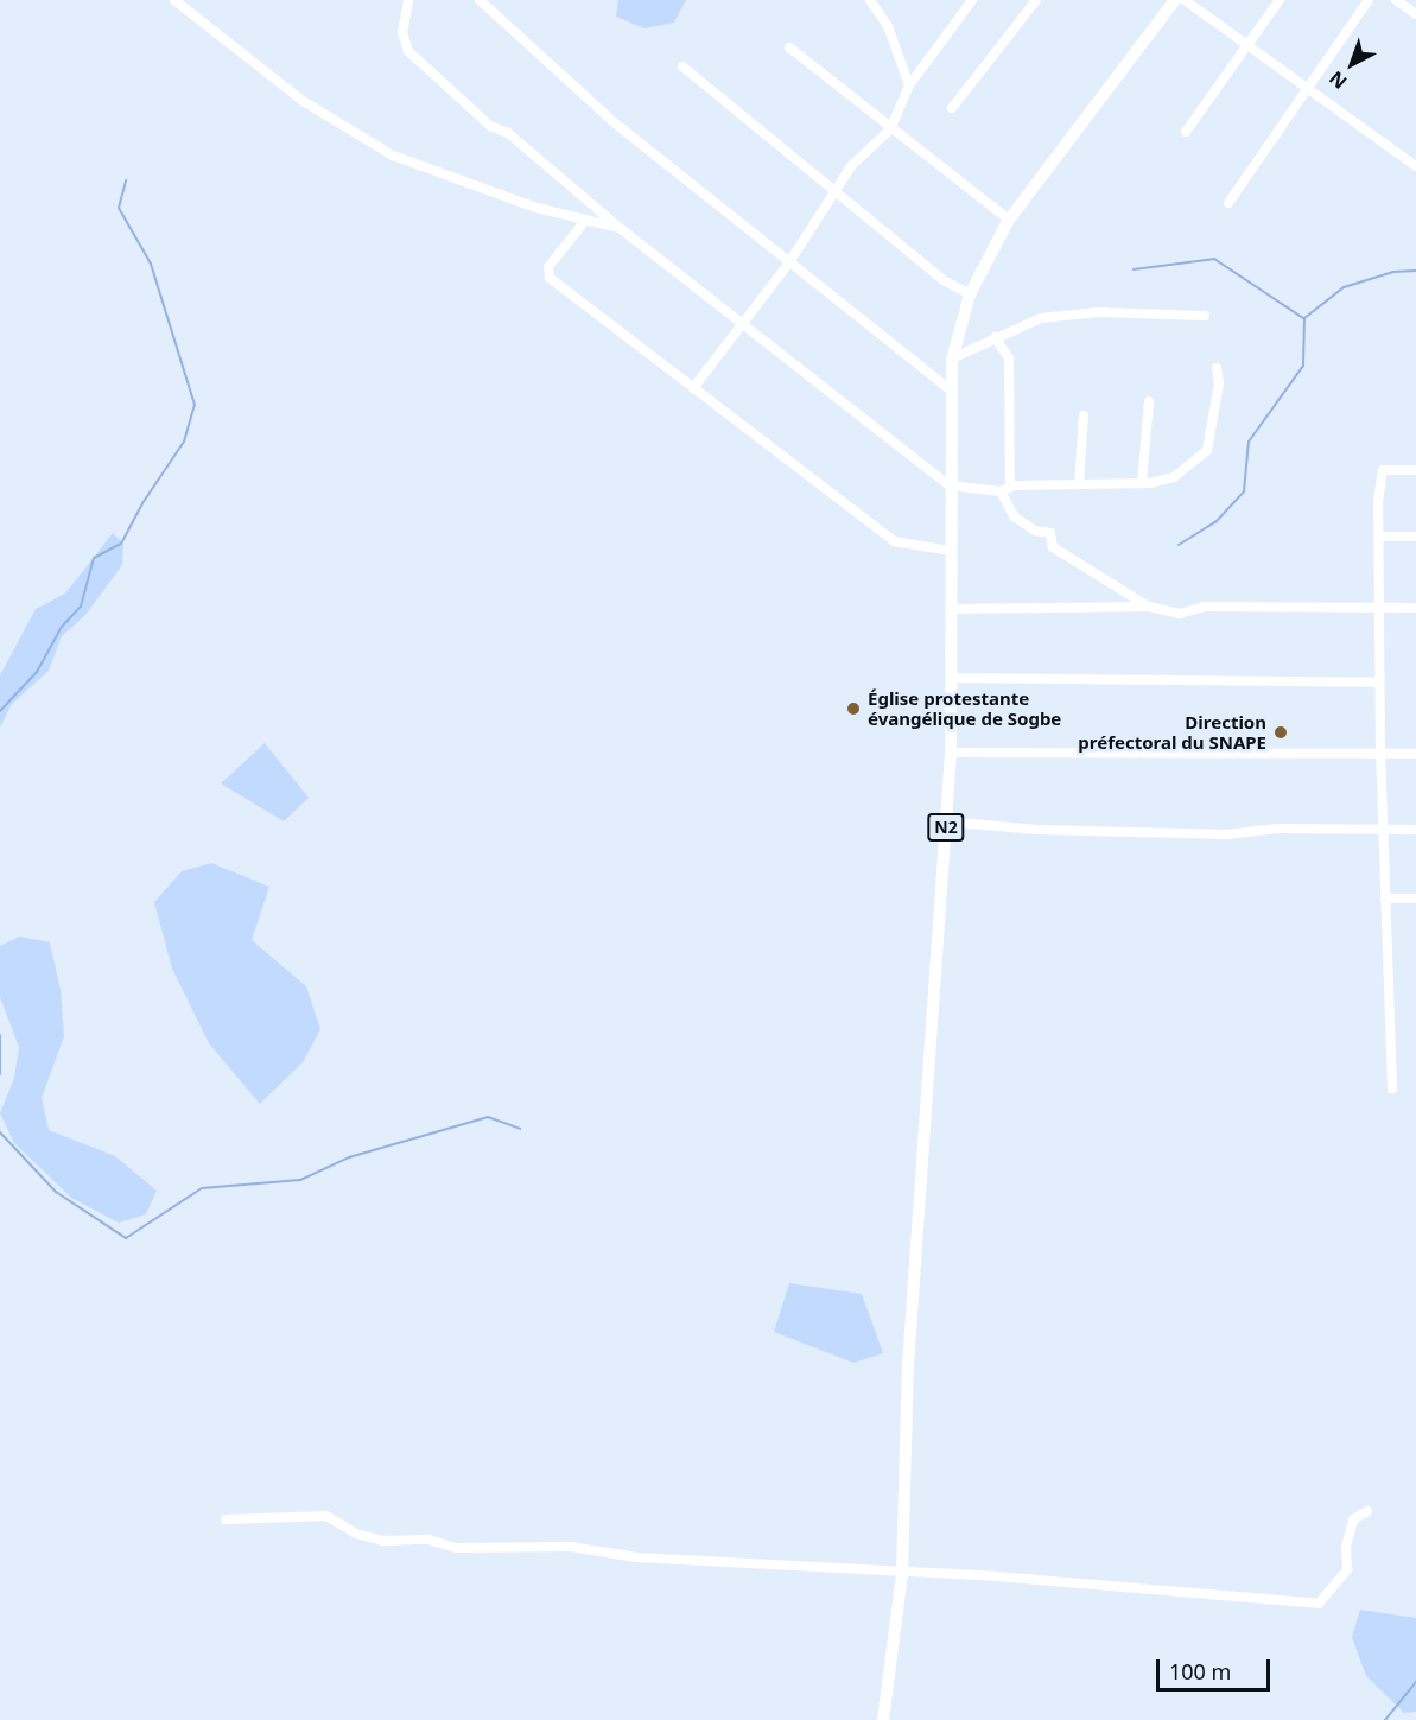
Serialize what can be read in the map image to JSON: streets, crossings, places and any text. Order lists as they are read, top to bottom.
{
  "streets": {
    "highway": ["N2"]
  },
  "places": ["Église protestante évangélique de Sogbe", "Direction préfectoral du SNAPE"],
  "scale_bar": "100 m",
  "north": "bottom left"
}
